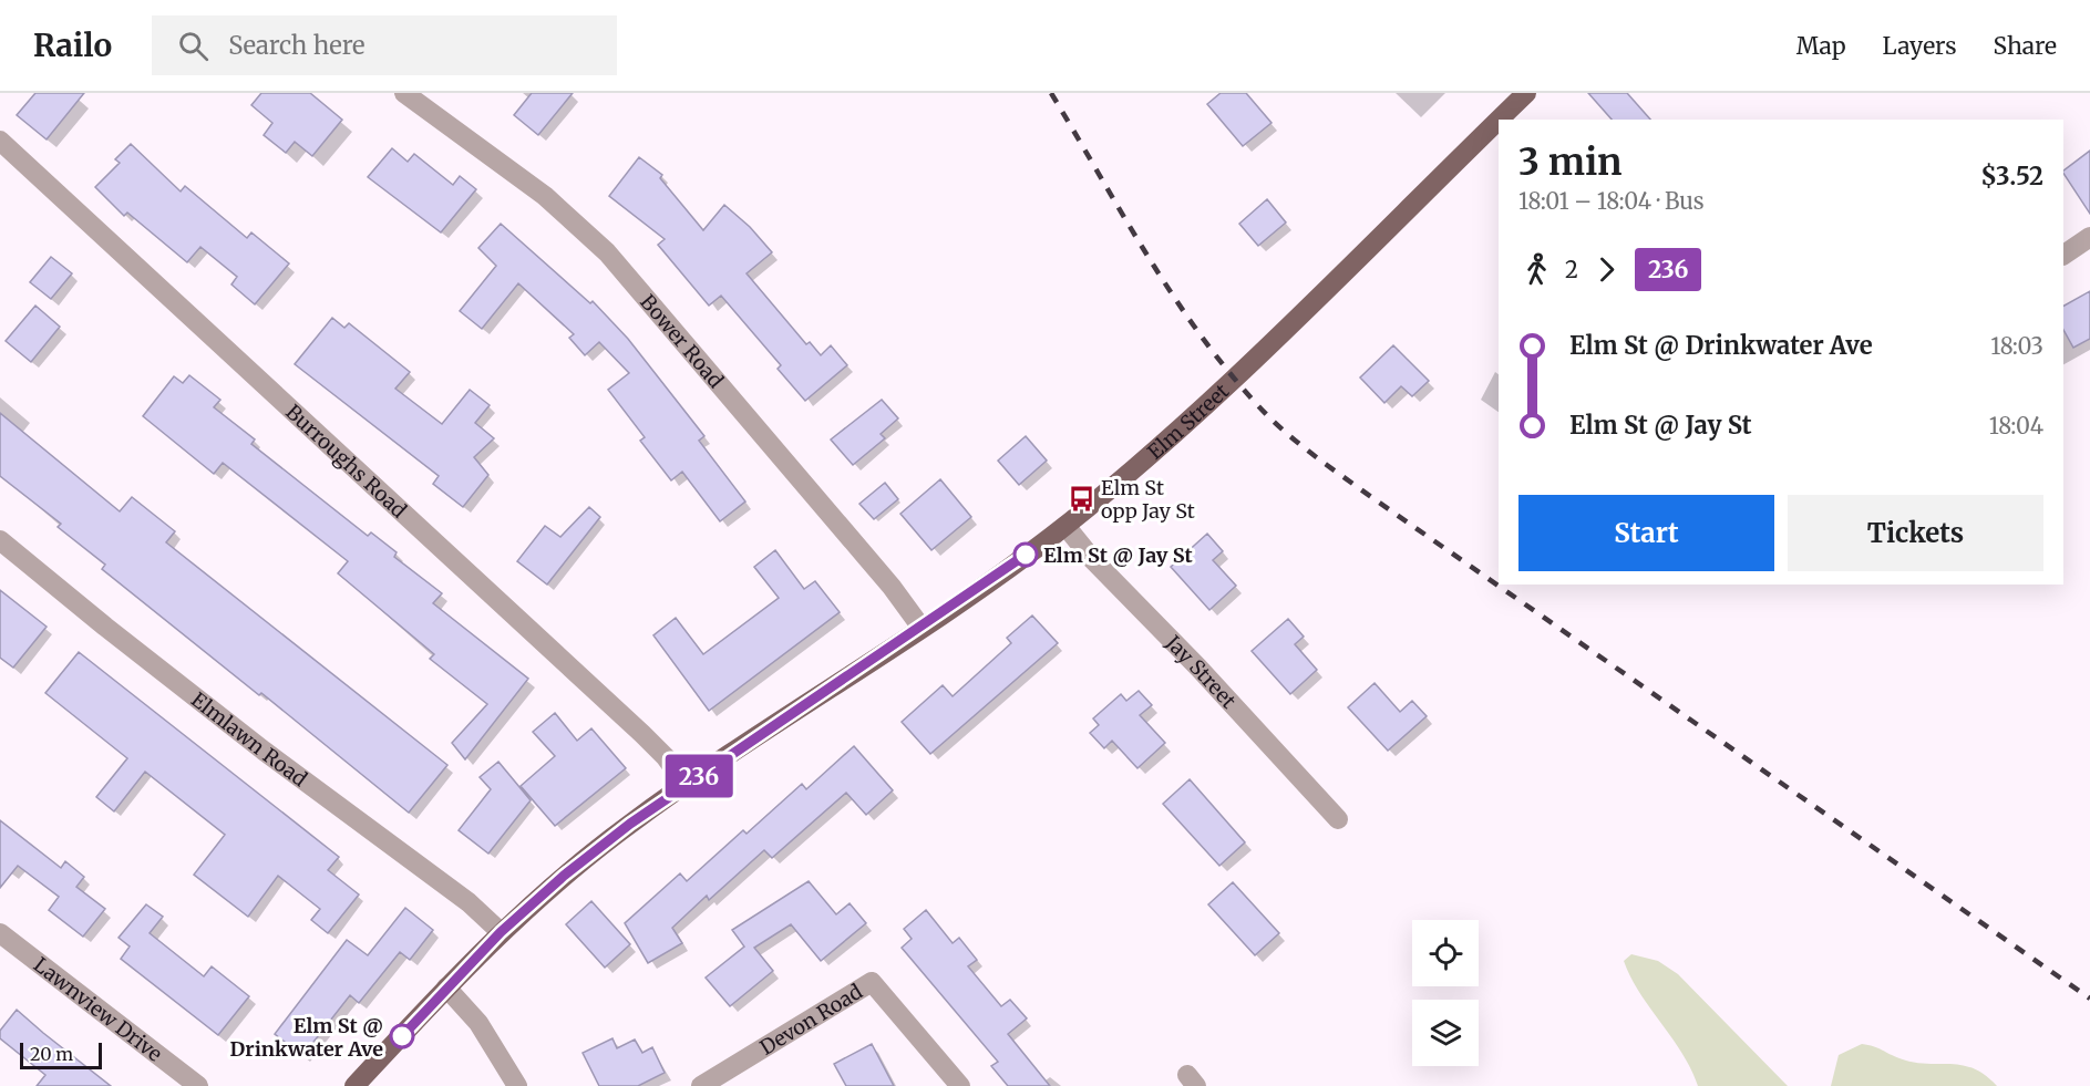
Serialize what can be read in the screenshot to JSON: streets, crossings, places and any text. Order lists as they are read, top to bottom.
{
  "streets": {
    "main road": ["Elm Street"],
    "street": [
      "Bower Road",
      "Burroughs Road",
      "Jay Street",
      "Elmlawn Road",
      "Lawnview Drive",
      "Devon Road"
    ]
  },
  "crossings": [
    ["Bower Road", "Elm Street"],
    ["Elm Street", "Burroughs Road"],
    ["Elm Street", "Jay Street"],
    ["Elm Street", "Elmlawn Road"]
  ],
  "places": {
    "bus stop": ["Elm St opp Jay St"],
    "other": ["Elm St @ Jay St", "Elm St @ Drinkwater Ave"]
  },
  "lines": ["bus line 236"],
  "scale_bar": "20 m",
  "page": {
    "header": "Railo",
    "search": "Search here",
    "nav": ["Map", "Layers", "Share"],
    "on_map": "236",
    "heading": ["3 min", "18:01 – 18:04 · Bus", "$3.52"],
    "legs": ["2", "236"],
    "list": [
      {
        "name": "Elm St @ Drinkwater Ave",
        "value": "18:03"
      },
      {
        "name": "Elm St @ Jay St",
        "value": "18:04"
      }
    ],
    "buttons": ["Start", "Tickets"],
    "scale": "20 m"
  }
}
